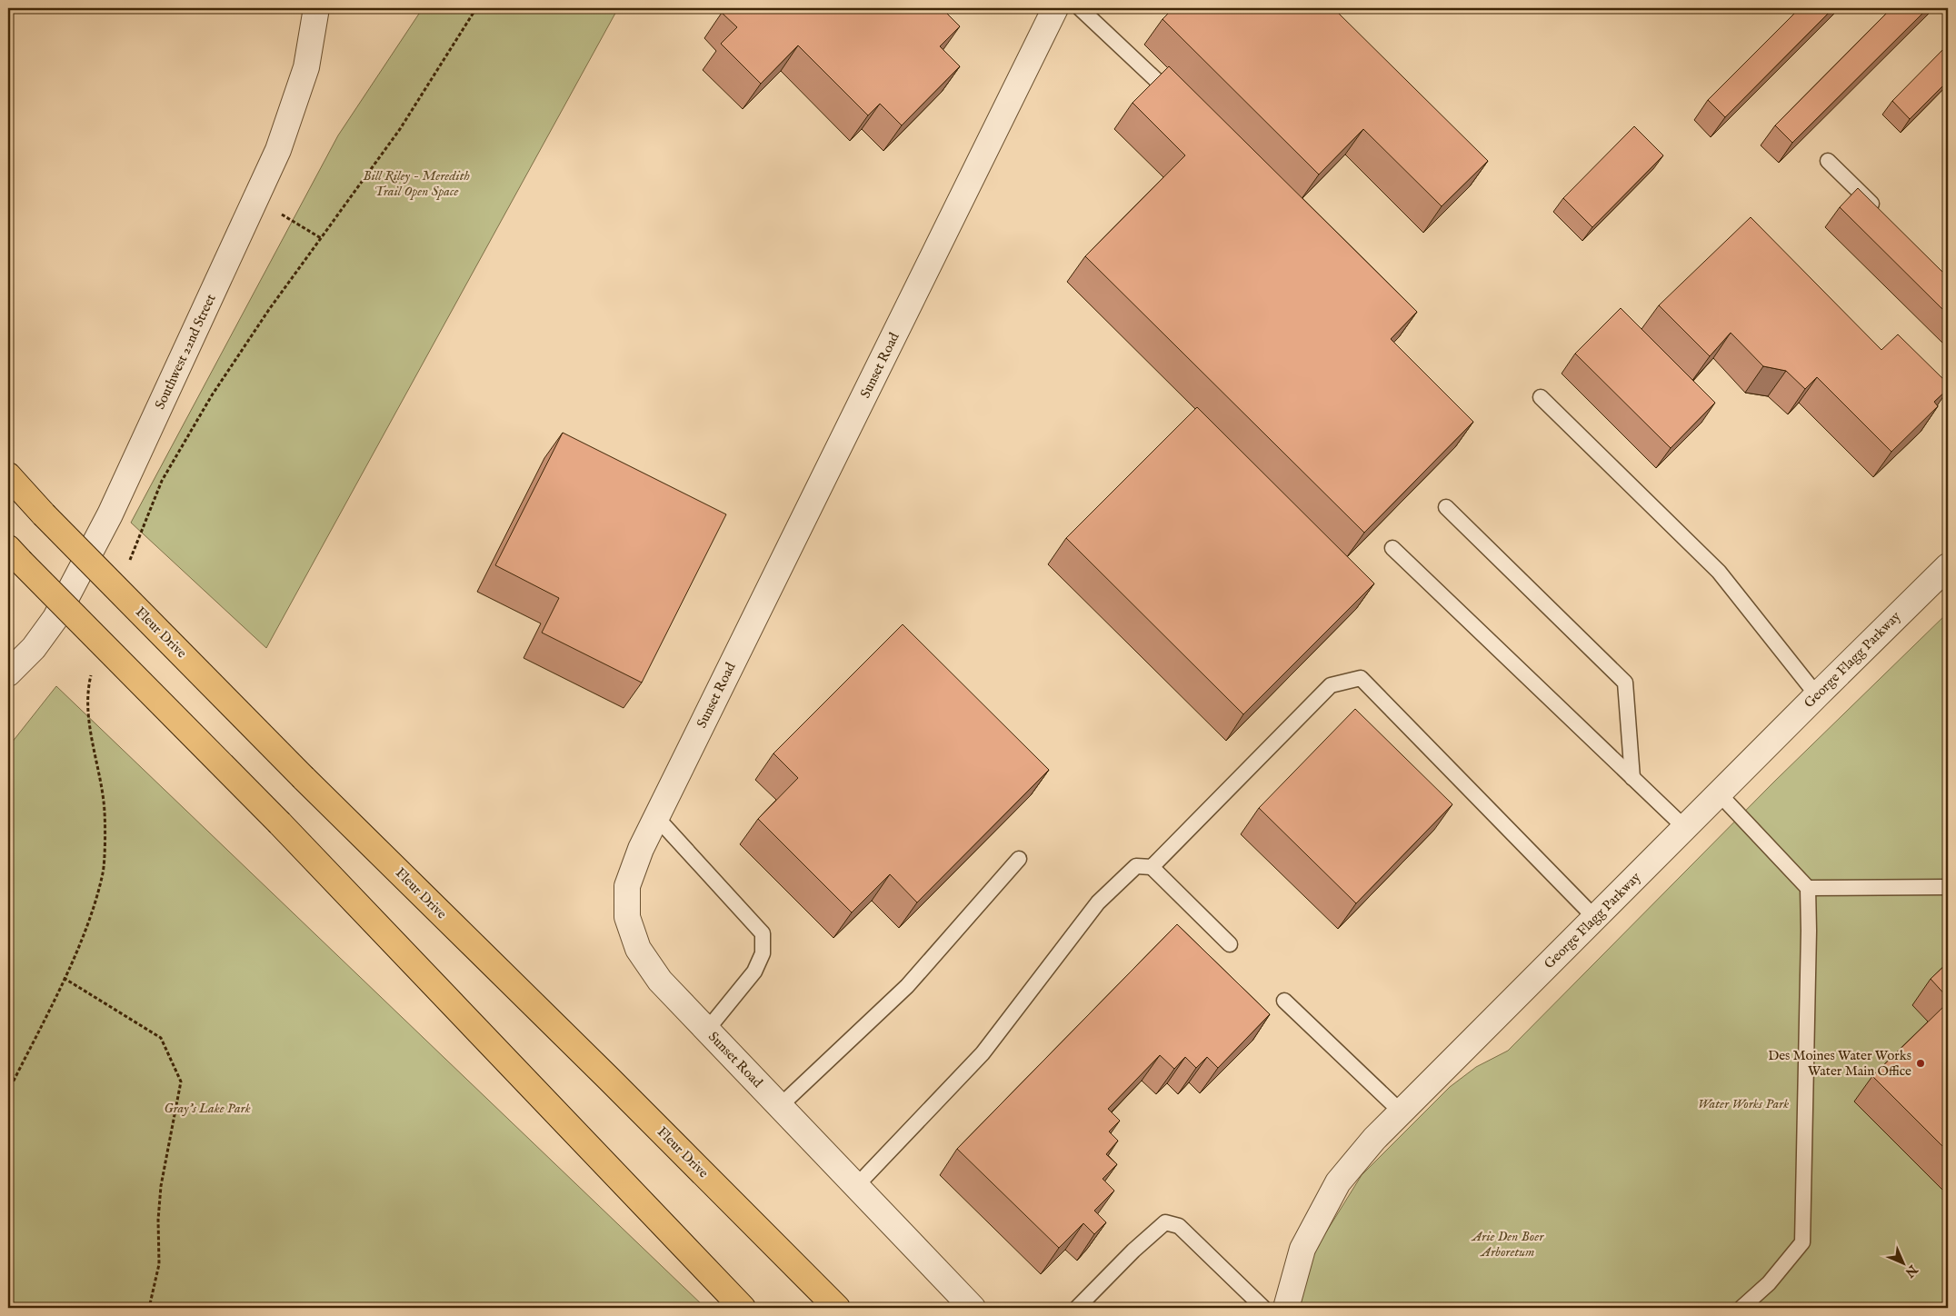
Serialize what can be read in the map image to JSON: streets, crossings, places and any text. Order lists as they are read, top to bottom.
{
  "streets": {
    "main road": ["Fleur Drive"],
    "street": ["Southwest 22nd Street", "Sunset Road", "George Flagg Parkway"]
  },
  "parks": [
    "Bill Riley - Meredith Trail Open Space",
    "Water Works Park",
    "Gray's Lake Park",
    "Arie Den Boer Arboretum"
  ],
  "places": ["Des Moines Water Works Water Main Office"],
  "north": "bottom right"
}
